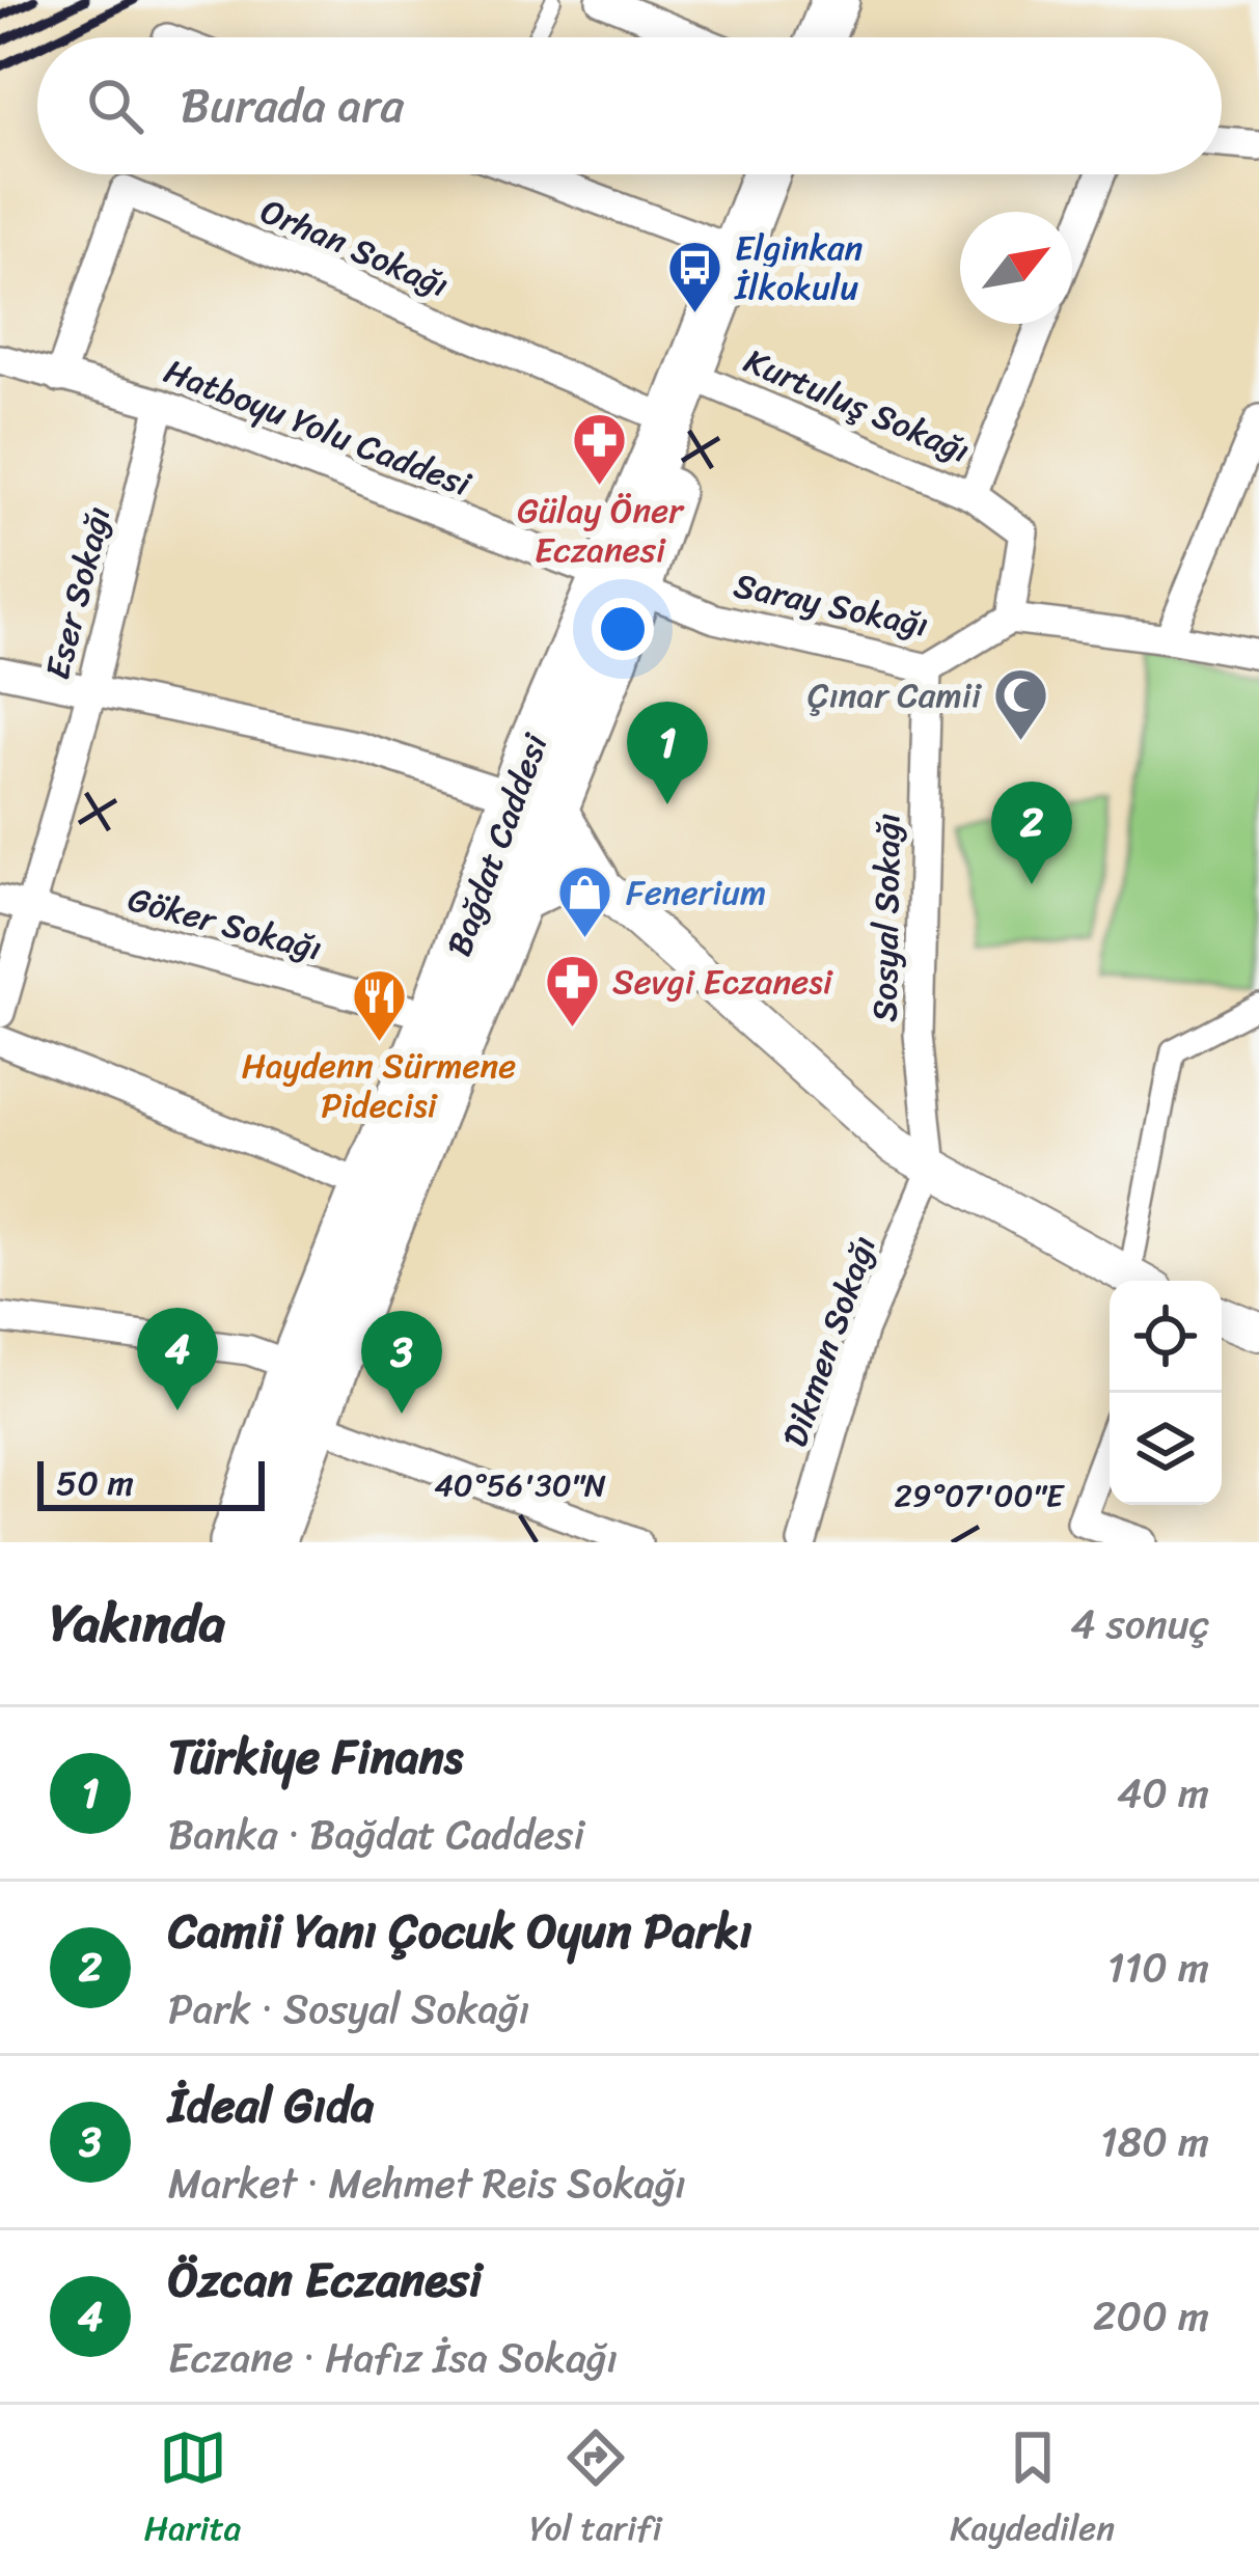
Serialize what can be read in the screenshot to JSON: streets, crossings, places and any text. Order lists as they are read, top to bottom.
{
  "streets": {
    "main road": ["Bağdat Caddesi"],
    "street": [
      "Orhan Sokağı",
      "Kurtuluş Sokağı",
      "Hatboyu Yolu Caddesi",
      "Eser Sokağı",
      "Saray Sokağı",
      "Sosyal Sokağı",
      "Göker Sokağı",
      "Dikmen Sokağı"
    ]
  },
  "crossings": [
    ["Orhan Sokağı", "Hatboyu Yolu Caddesi"],
    ["Orhan Sokağı", "Bağdat Caddesi"],
    ["Kurtuluş Sokağı", "Bağdat Caddesi"],
    ["Hatboyu Yolu Caddesi", "Eser Sokağı"],
    ["Hatboyu Yolu Caddesi", "Saray Sokağı"],
    ["Hatboyu Yolu Caddesi", "Bağdat Caddesi"],
    ["Eser Sokağı", "Göker Sokağı"],
    ["Saray Sokağı", "Bağdat Caddesi"],
    ["Saray Sokağı", "Sosyal Sokağı"],
    ["Bağdat Caddesi", "Göker Sokağı"],
    ["Sosyal Sokağı", "Dikmen Sokağı"]
  ],
  "places": {
    "bus stop": ["Elginkan İlkokulu"],
    "pharmacy": ["Gülay Öner Eczanesi", "Sevgi Eczanesi"],
    "mosque": ["Çınar Camii"],
    "shop": ["Fenerium"],
    "restaurant": ["Haydenn Sürmene Pidecisi"]
  },
  "scale_bar": "50 m",
  "north": "top right",
  "page": {
    "search": "Burada ara",
    "pins": [
      "1",
      "2",
      "4",
      "3"
    ],
    "scale": "50 m",
    "heading": ["Yakında", "4 sonuç"],
    "list": [
      {
        "mark": "1",
        "name": "Türkiye Finans",
        "note": "Banka · Bağdat Caddesi",
        "value": "40 m"
      },
      {
        "mark": "2",
        "name": "Camii Yanı Çocuk Oyun Parkı",
        "note": "Park · Sosyal Sokağı",
        "value": "110 m"
      },
      {
        "mark": "3",
        "name": "İdeal Gıda",
        "note": "Market · Mehmet Reis Sokağı",
        "value": "180 m"
      },
      {
        "mark": "4",
        "name": "Özcan Eczanesi",
        "note": "Eczane · Hafız İsa Sokağı",
        "value": "200 m"
      }
    ],
    "nav": ["Harita", "Yol tarifi", "Kaydedilen"]
  },
  "coordinates": ["40°56'30\"N", "29°07'00\"E"]
}
